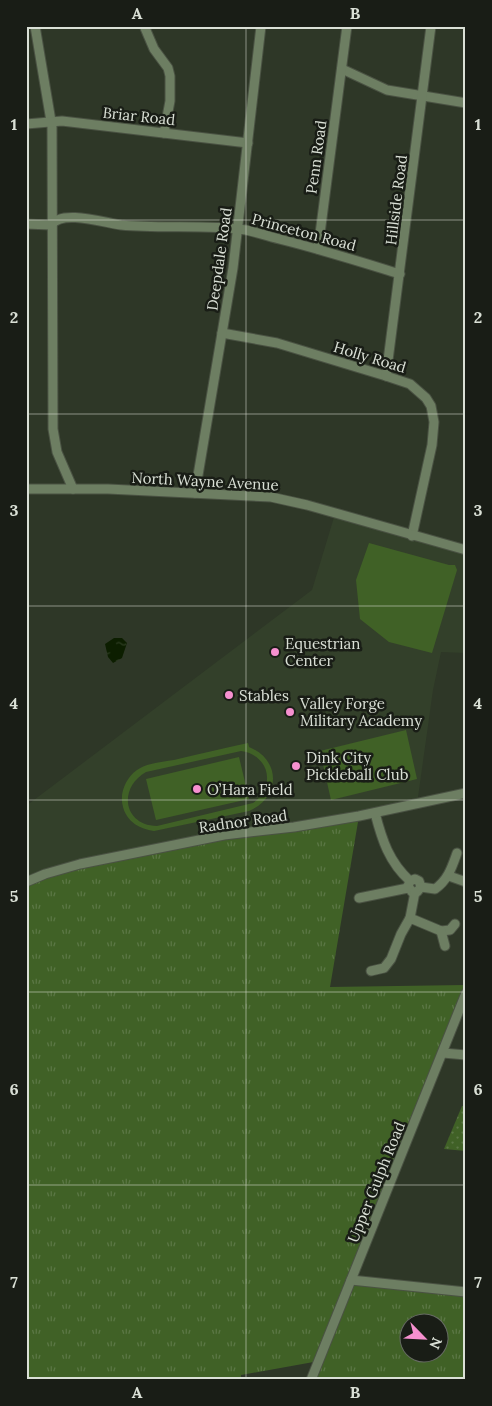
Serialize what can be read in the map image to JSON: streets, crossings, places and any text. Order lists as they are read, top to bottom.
{
  "streets": {
    "street": [
      "Briar Road",
      "Penn Road",
      "Hillside Road",
      "Princeton Road",
      "Deepdale Road",
      "Holly Road",
      "North Wayne Avenue",
      "Radnor Road",
      "Upper Gulph Road"
    ]
  },
  "crossings": [
    ["Briar Road", "Deepdale Road"],
    ["Penn Road", "Princeton Road"],
    ["Hillside Road", "Princeton Road"],
    ["Hillside Road", "Holly Road"],
    ["Princeton Road", "Deepdale Road"],
    ["Deepdale Road", "Holly Road"],
    ["Deepdale Road", "North Wayne Avenue"],
    ["Holly Road", "North Wayne Avenue"]
  ],
  "places": [
    "Equestrian Center",
    "Stables",
    "Valley Forge Military Academy",
    "Dink City Pickleball Club",
    "O’Hara Field"
  ],
  "north": "bottom right",
  "grid": {
    "columns": ["A", "B"],
    "rows": [
      "1",
      "2",
      "3",
      "4",
      "5",
      "6",
      "7"
    ]
  }
}
